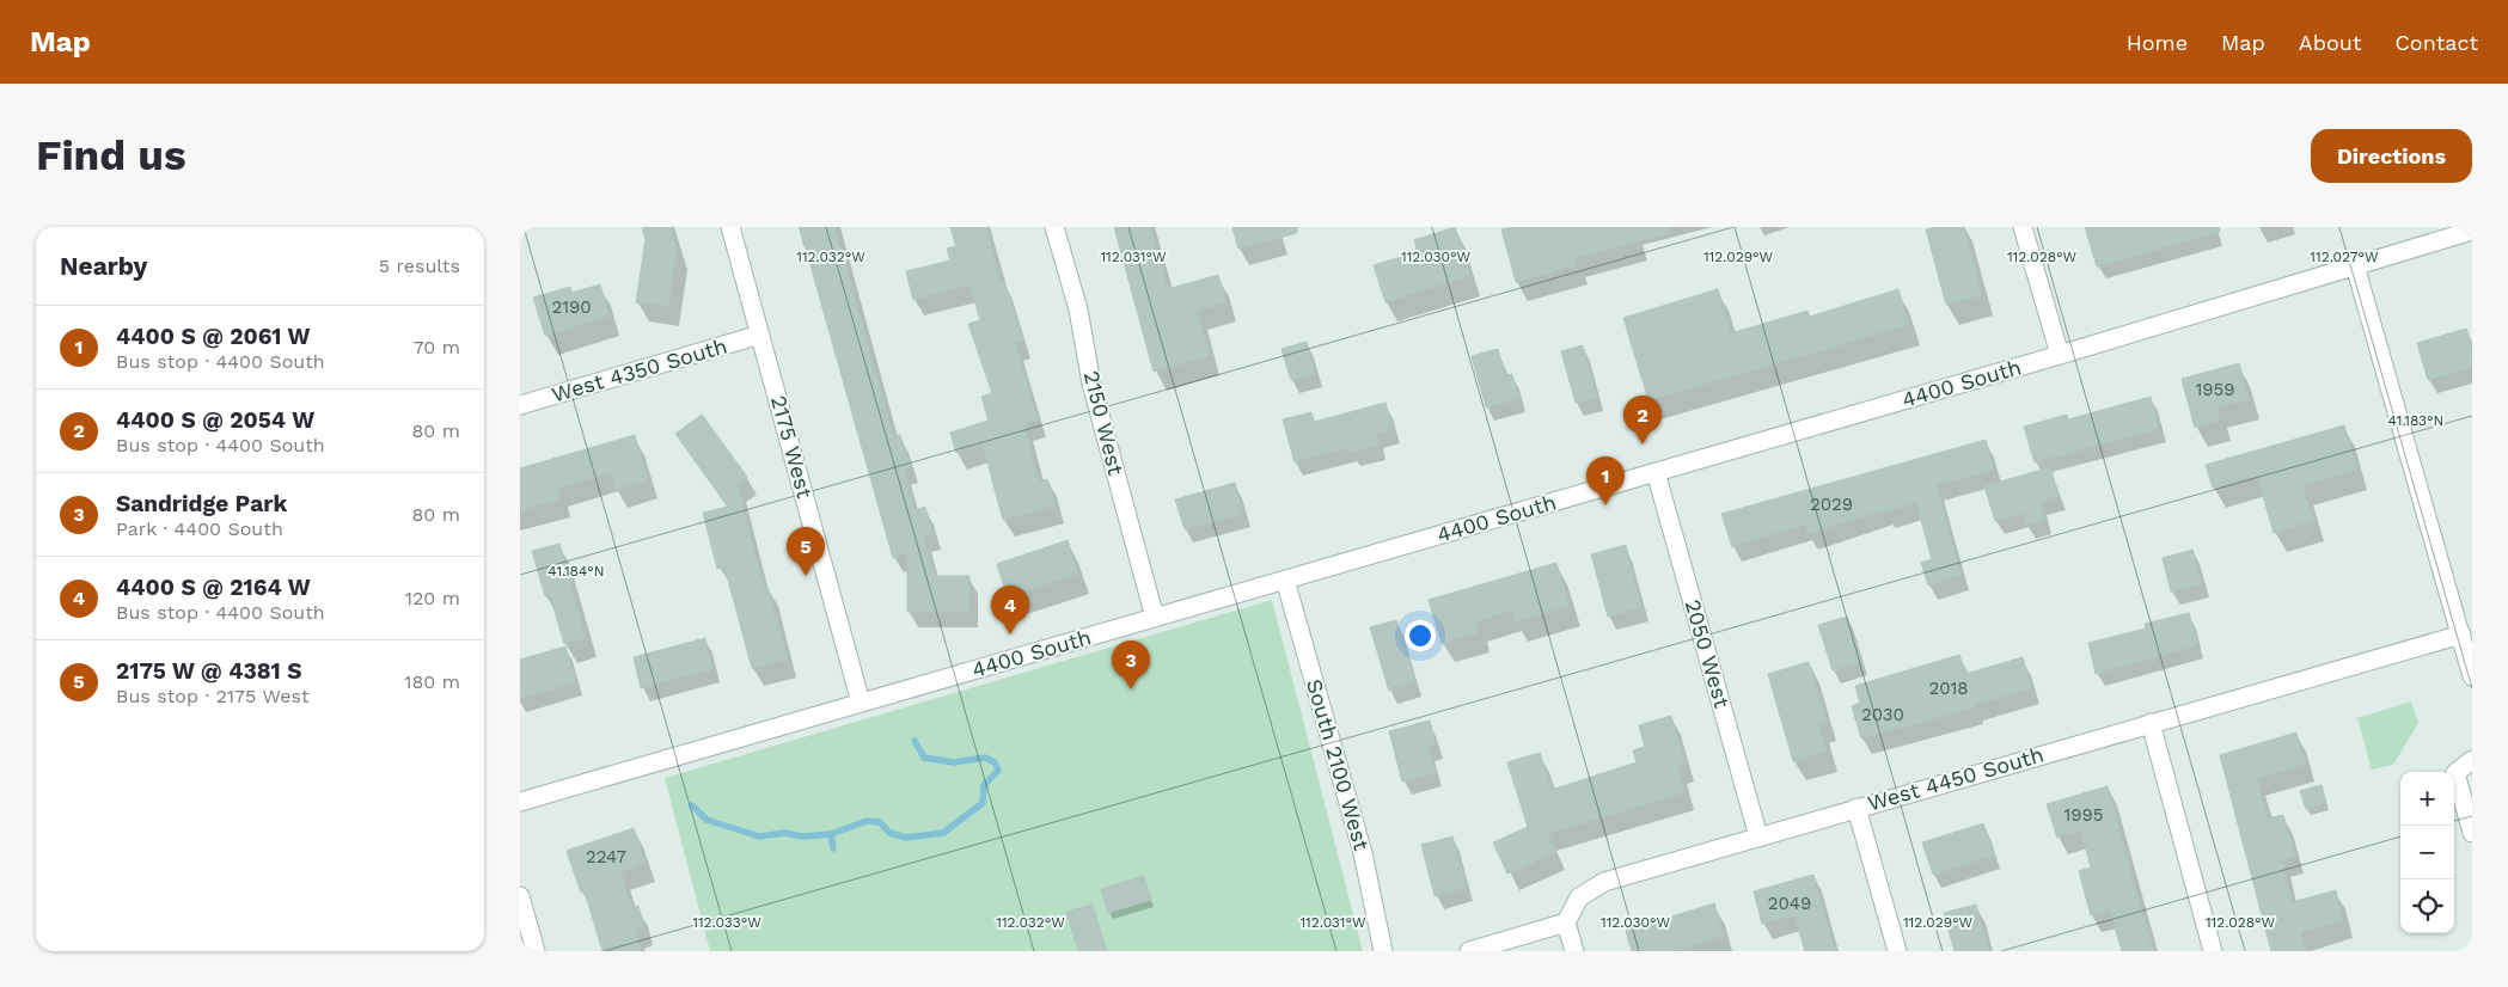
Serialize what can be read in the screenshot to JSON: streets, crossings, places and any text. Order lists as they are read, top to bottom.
{
  "streets": {
    "street": [
      "West 4350 South",
      "4400 South",
      "2150 West",
      "2175 West",
      "2050 West",
      "South 2100 West",
      "West 4450 South"
    ]
  },
  "crossings": [
    ["West 4350 South", "2175 West"],
    ["4400 South", "2150 West"],
    ["4400 South", "2175 West"],
    ["4400 South", "2050 West"],
    ["4400 South", "South 2100 West"],
    ["2050 West", "West 4450 South"]
  ],
  "house_numbers": [
    "2190",
    "1959",
    "2029",
    "2018",
    "2030",
    "1995",
    "2247",
    "2049"
  ],
  "page": {
    "header": "Map",
    "nav": [
      "Home",
      "Map",
      "About",
      "Contact"
    ],
    "buttons": "Directions",
    "title": "Find us",
    "heading": ["Nearby", "5 results"],
    "list": [
      {
        "mark": "1",
        "name": "4400 S @ 2061 W",
        "note": "Bus stop · 4400 South",
        "value": "70 m"
      },
      {
        "mark": "2",
        "name": "4400 S @ 2054 W",
        "note": "Bus stop · 4400 South",
        "value": "80 m"
      },
      {
        "mark": "3",
        "name": "Sandridge Park",
        "note": "Park · 4400 South",
        "value": "80 m"
      },
      {
        "mark": "4",
        "name": "4400 S @ 2164 W",
        "note": "Bus stop · 4400 South",
        "value": "120 m"
      },
      {
        "mark": "5",
        "name": "2175 W @ 4381 S",
        "note": "Bus stop · 2175 West",
        "value": "180 m"
      }
    ],
    "pins": [
      "2",
      "1",
      "5",
      "4",
      "3"
    ],
    "map_buttons": ["+", "−"]
  },
  "coordinates": [
    "112.032°W",
    "112.031°W",
    "112.030°W",
    "112.029°W",
    "112.028°W",
    "112.027°W",
    "41.183°N",
    "41.184°N",
    "112.033°W"
  ]
}
